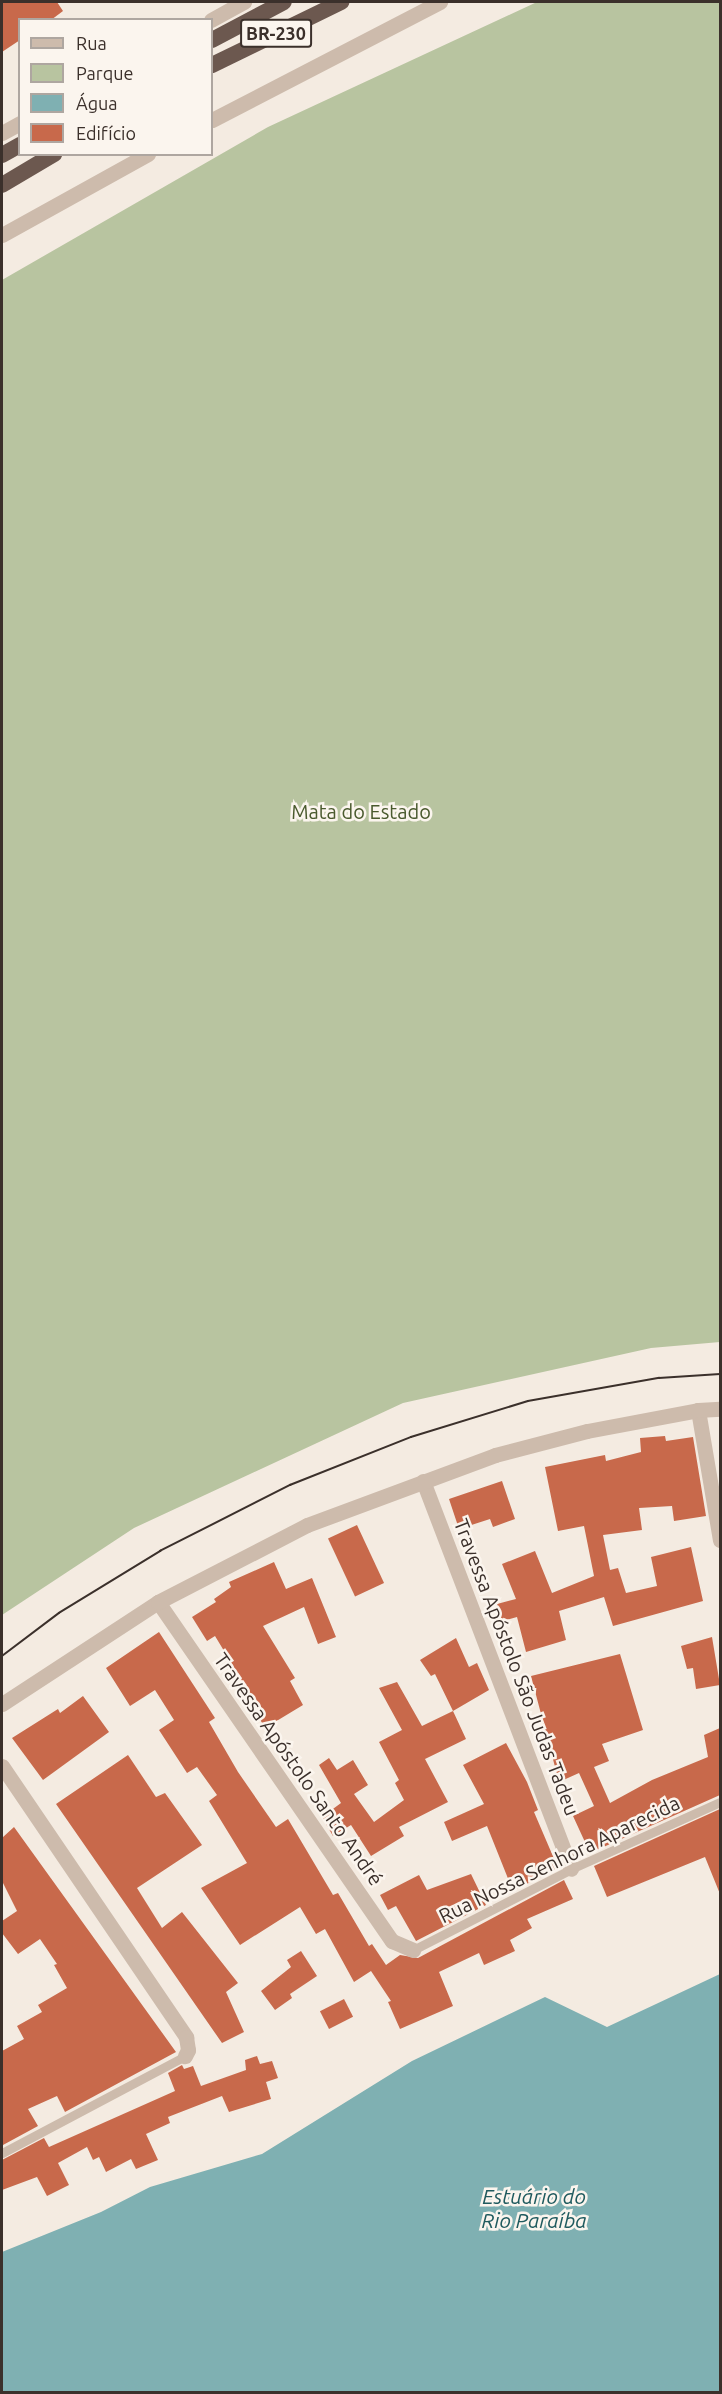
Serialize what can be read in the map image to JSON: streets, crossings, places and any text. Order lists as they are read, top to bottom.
{
  "streets": {
    "highway": ["BR-230"],
    "street": ["Travessa Apóstolo São Judas Tadeu", "Travessa Apóstolo Santo André"],
    "lane": ["Rua Nossa Senhora Aparecida"]
  },
  "crossings": [
    ["Travessa Apóstolo São Judas Tadeu", "Rua Nossa Senhora Aparecida"],
    ["Travessa Apóstolo Santo André", "Rua Nossa Senhora Aparecida"]
  ],
  "water": ["Estuário do Rio Paraíba"],
  "parks": ["Mata do Estado"],
  "legend": [
    "Rua",
    "Parque",
    "Água",
    "Edifício"
  ]
}
